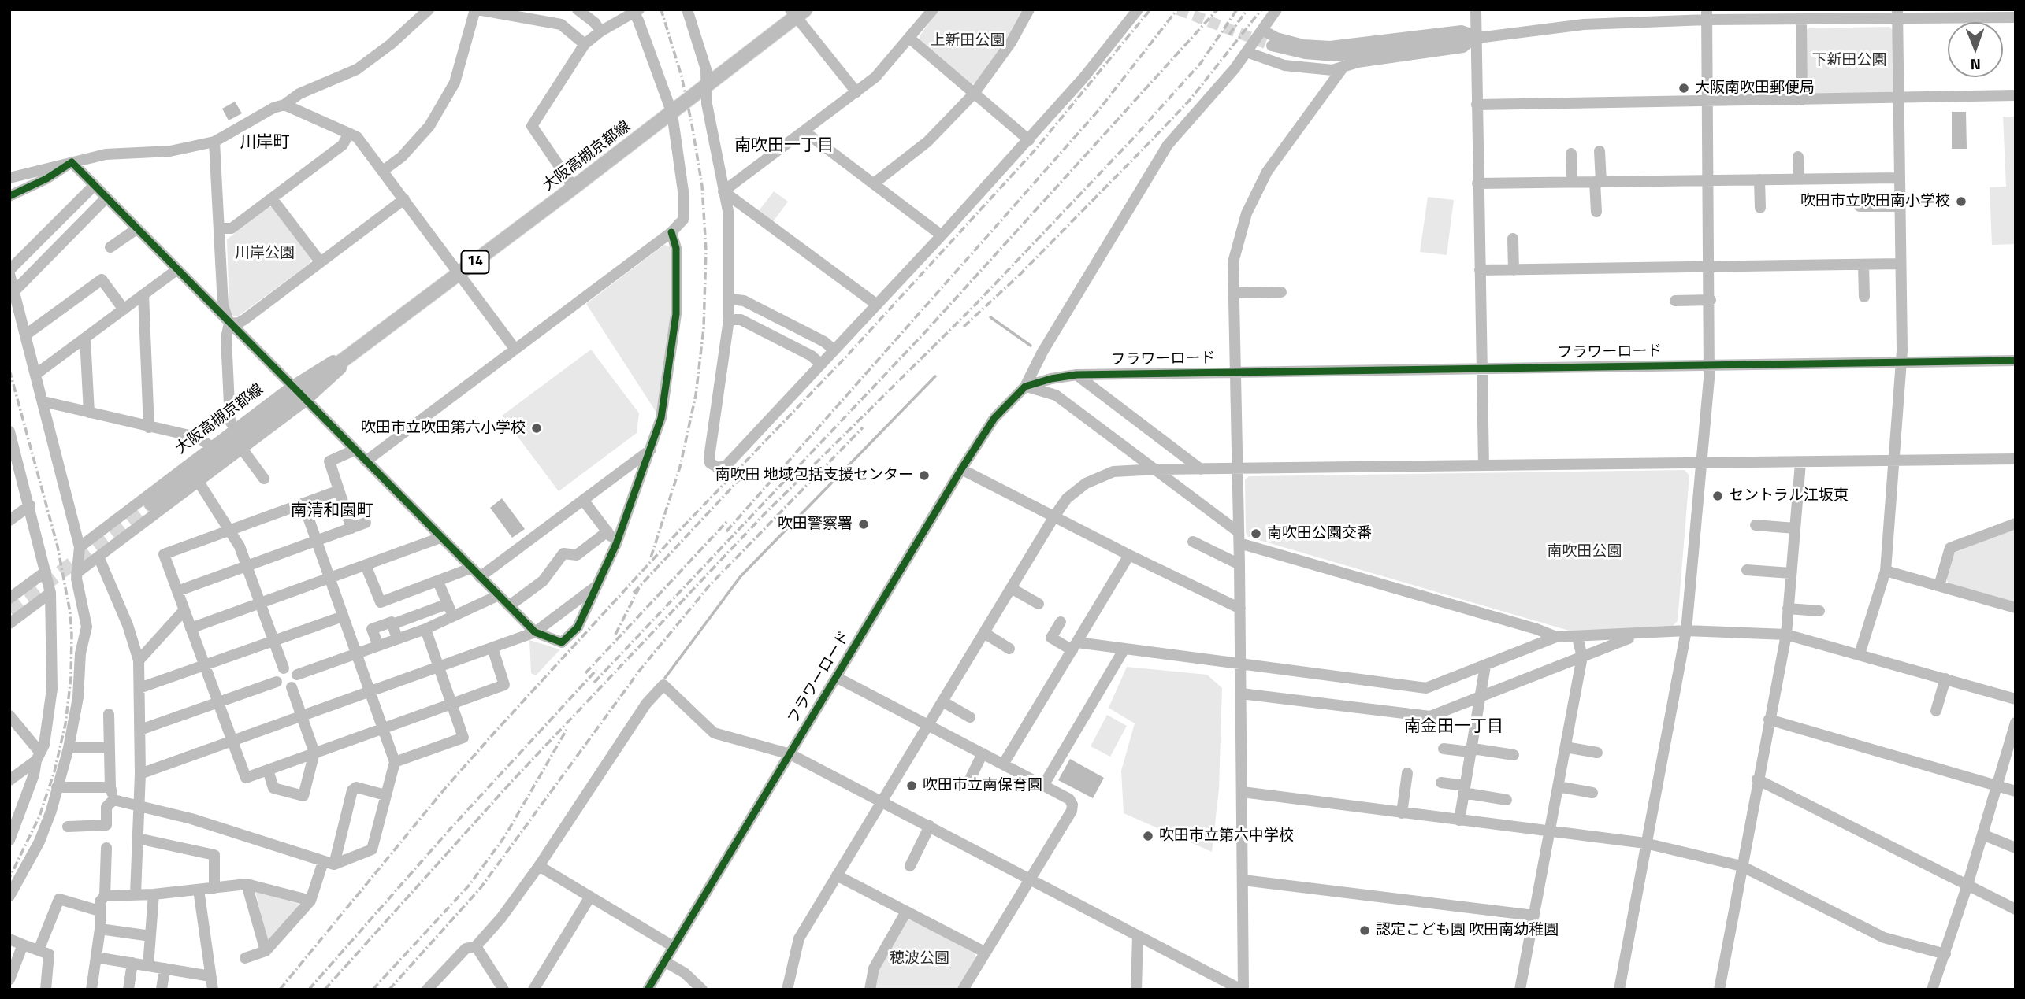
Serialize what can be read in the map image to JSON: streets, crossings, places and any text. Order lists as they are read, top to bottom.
{
  "streets": {
    "main road": ["大阪高槻京都線", "14"],
    "street": ["フラワーロード"]
  },
  "districts": [
    "川岸町",
    "南吹田一丁目",
    "南清和園町",
    "南金田一丁目"
  ],
  "parks": [
    "上新田公園",
    "下新田公園",
    "川岸公園",
    "南吹田公園",
    "穂波公園"
  ],
  "places": [
    "大阪南吹田郵便局",
    "吹田市立吹田南小学校",
    "吹田市立吹田第六小学校",
    "南吹田 地域包括支援センター",
    "セントラル江坂東",
    "吹田警察署",
    "南吹田公園交番",
    "吹田市立南保育園",
    "吹田市立第六中学校",
    "認定こども園 吹田南幼稚園"
  ],
  "north": "bottom"
}
